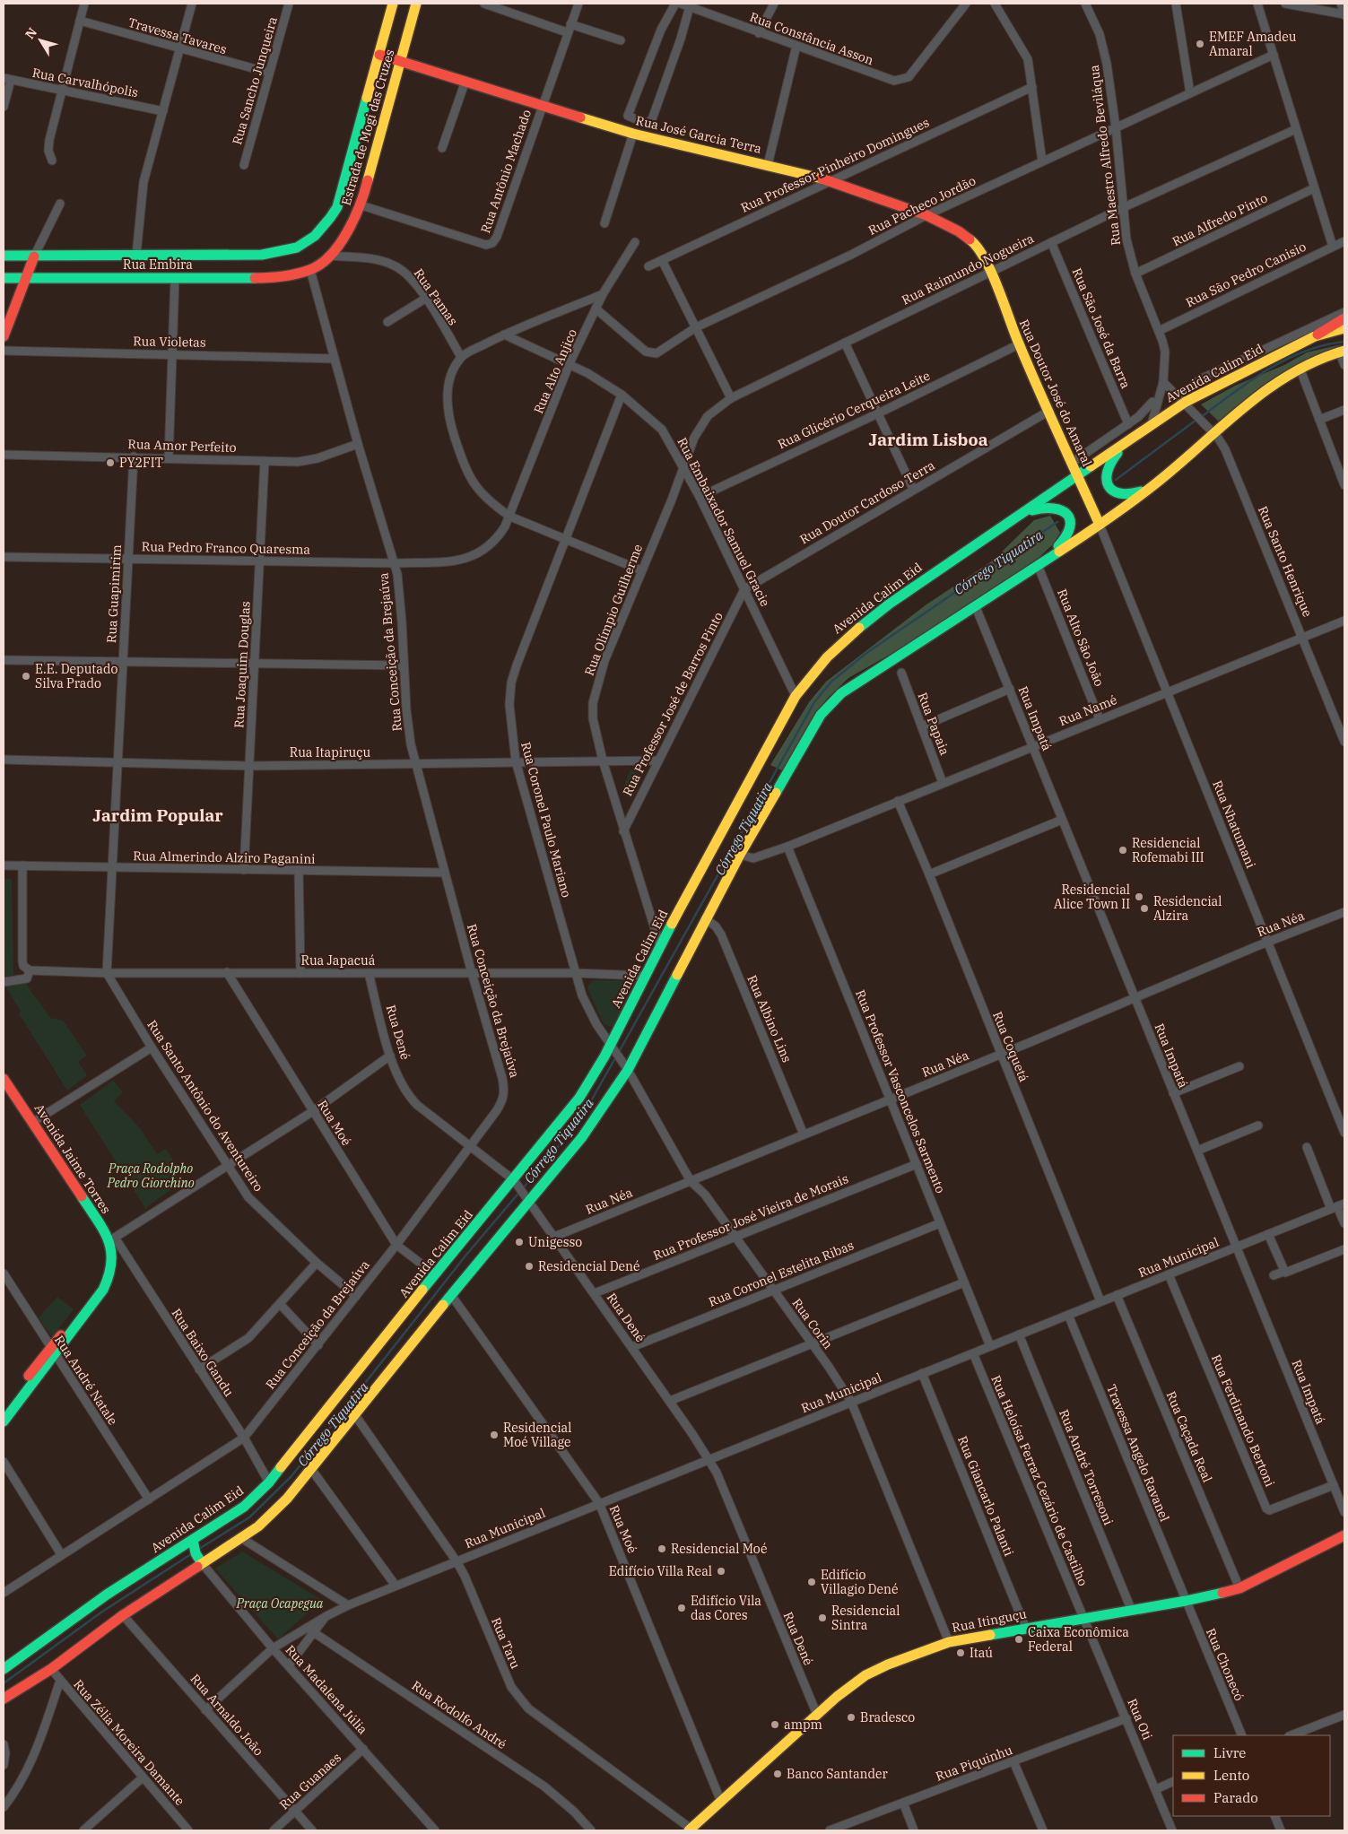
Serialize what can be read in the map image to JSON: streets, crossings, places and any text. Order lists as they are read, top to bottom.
{
  "streets": {
    "main road": [
      "Estrada de Mogi das Cruzes",
      "Rua José Garcia Terra",
      "Rua Embira",
      "Avenida Calim Eid",
      "Rua Doutor José do Amaral",
      "Avenida Jaime Torres",
      "Rua Itinguçu"
    ],
    "street": [
      "Travessa Tavares",
      "Rua Constância Asson",
      "Rua Sancho Junqueira",
      "Rua Carvalhópolis",
      "Rua Maestro Alfredo Beviláqua",
      "Rua Professor Pinheiro Domingues",
      "Rua Antônio Machado",
      "Rua Pacheco Jordão",
      "Rua Alfredo Pinto",
      "Rua Raimundo Nogueira",
      "Rua São Pedro Canisio",
      "Rua Pamas",
      "Rua São José da Barra",
      "Rua Violetas",
      "Rua Alto Anjico",
      "Rua Glicério Cerqueira Leite",
      "Rua Amor Perfeito",
      "Rua Doutor Cardoso Terra",
      "Rua Embaixador Samuel Gracie",
      "Rua Pedro Franco Quaresma",
      "Rua Santo Henrique",
      "Rua Guapimirim",
      "Rua Olímpio Guilherme",
      "Rua Alto São João",
      "Rua Conceição da Brejaúva",
      "Rua Joaquim Douglas",
      "Rua Professor José de Barros Pinto",
      "Rua Namé",
      "Rua Impatá",
      "Rua Papaia",
      "Rua Itapiruçu",
      "Rua Coronel Paulo Mariano",
      "Rua Nhatumani",
      "Rua Almerindo Alziro Paganini",
      "Rua Néa",
      "Rua Japacuá",
      "Rua Albino Lins",
      "Rua Dené",
      "Rua Coquetá",
      "Rua Professor Vasconcelos Sarmento",
      "Rua Santo Antônio do Aventureiro",
      "Rua Moé",
      "Rua Professor José Vieira de Morais",
      "Rua Municipal",
      "Rua Coronel Estelita Ribas",
      "Rua Corin",
      "Rua Baixo Gandu",
      "Rua André Natale",
      "Rua Ferdinando Bertoni",
      "Rua Caçada Real",
      "Travessa Angelo Ravanel",
      "Rua André Torresoni",
      "Rua Heloísa Ferraz Cezário de Castilho",
      "Rua Giancarlo Palanti",
      "Rua Taru",
      "Rua Chonecó",
      "Rua Madalena Júlia",
      "Rua Arnaldo João",
      "Rua Rodolfo André",
      "Rua Oti",
      "Rua Zélia Moreira Damante",
      "Rua Piquinhu",
      "Rua Guanaes"
    ]
  },
  "crossings": [
    ["Travessa Tavares", "Rua Sancho Junqueira"],
    ["Estrada de Mogi das Cruzes", "Rua José Garcia Terra"],
    ["Estrada de Mogi das Cruzes", "Rua Antônio Machado"],
    ["Estrada de Mogi das Cruzes", "Rua Embira"],
    ["Estrada de Mogi das Cruzes", "Rua Pamas"],
    ["Estrada de Mogi das Cruzes", "Rua Conceição da Brejaúva"],
    ["Rua José Garcia Terra", "Rua Professor Pinheiro Domingues"],
    ["Rua José Garcia Terra", "Rua Antônio Machado"],
    ["Rua José Garcia Terra", "Rua Pacheco Jordão"],
    ["Rua José Garcia Terra", "Rua Raimundo Nogueira"],
    ["Rua José Garcia Terra", "Rua Doutor José do Amaral"],
    ["Rua Maestro Alfredo Beviláqua", "Rua Pacheco Jordão"],
    ["Rua Maestro Alfredo Beviláqua", "Rua Alfredo Pinto"],
    ["Rua Maestro Alfredo Beviláqua", "Rua Raimundo Nogueira"],
    ["Rua Maestro Alfredo Beviláqua", "Rua São Pedro Canisio"],
    ["Rua Maestro Alfredo Beviláqua", "Avenida Calim Eid"],
    ["Rua Pacheco Jordão", "Rua Alto Anjico"],
    ["Rua Embira", "Rua Conceição da Brejaúva"],
    ["Rua Raimundo Nogueira", "Rua São José da Barra"],
    ["Rua Raimundo Nogueira", "Rua Doutor José do Amaral"],
    ["Rua Raimundo Nogueira", "Rua Embaixador Samuel Gracie"],
    ["Rua Raimundo Nogueira", "Rua Olímpio Guilherme"],
    ["Rua Violetas", "Rua Conceição da Brejaúva"],
    ["Rua Alto Anjico", "Rua Embaixador Samuel Gracie"],
    ["Rua Alto Anjico", "Rua Pedro Franco Quaresma"],
    ["Rua Alto Anjico", "Rua Conceição da Brejaúva"],
    ["Avenida Calim Eid", "Rua Doutor José do Amaral"],
    ["Avenida Calim Eid", "Rua Embaixador Samuel Gracie"],
    ["Avenida Calim Eid", "Rua Santo Henrique"],
    ["Avenida Calim Eid", "Rua Olímpio Guilherme"],
    ["Avenida Calim Eid", "Rua Coronel Paulo Mariano"],
    ["Avenida Calim Eid", "Rua Japacuá"],
    ["Avenida Calim Eid", "Rua Dené"],
    ["Avenida Calim Eid", "Rua Moé"],
    ["Avenida Calim Eid", "Rua Corin"],
    ["Avenida Calim Eid", "Rua Baixo Gandu"],
    ["Rua Doutor José do Amaral", "Rua Glicério Cerqueira Leite"],
    ["Rua Doutor José do Amaral", "Rua Doutor Cardoso Terra"],
    ["Rua Doutor José do Amaral", "Rua Nhatumani"],
    ["Rua Glicério Cerqueira Leite", "Rua Embaixador Samuel Gracie"],
    ["Rua Amor Perfeito", "Rua Guapimirim"],
    ["Rua Amor Perfeito", "Rua Conceição da Brejaúva"],
    ["Rua Amor Perfeito", "Rua Joaquim Douglas"],
    ["Rua Doutor Cardoso Terra", "Rua Embaixador Samuel Gracie"],
    ["Rua Doutor Cardoso Terra", "Rua Professor José de Barros Pinto"],
    ["Rua Embaixador Samuel Gracie", "Rua Olímpio Guilherme"],
    ["Rua Embaixador Samuel Gracie", "Rua Professor José de Barros Pinto"],
    ["Rua Embaixador Samuel Gracie", "Rua Coronel Paulo Mariano"],
    ["Rua Pedro Franco Quaresma", "Rua Guapimirim"],
    ["Rua Pedro Franco Quaresma", "Rua Conceição da Brejaúva"],
    ["Rua Pedro Franco Quaresma", "Rua Joaquim Douglas"],
    ["Rua Santo Henrique", "Rua Namé"],
    ["Rua Guapimirim", "Rua Itapiruçu"],
    ["Rua Guapimirim", "Rua Almerindo Alziro Paganini"],
    ["Rua Guapimirim", "Rua Japacuá"],
    ["Rua Guapimirim", "Rua Santo Antônio do Aventureiro"],
    ["Rua Olímpio Guilherme", "Rua Professor José de Barros Pinto"],
    ["Rua Olímpio Guilherme", "Rua Itapiruçu"],
    ["Rua Alto São João", "Rua Namé"],
    ["Rua Conceição da Brejaúva", "Rua Itapiruçu"],
    ["Rua Conceição da Brejaúva", "Rua Almerindo Alziro Paganini"],
    ["Rua Conceição da Brejaúva", "Rua Japacuá"],
    ["Rua Conceição da Brejaúva", "Rua Dené"],
    ["Rua Conceição da Brejaúva", "Rua Santo Antônio do Aventureiro"],
    ["Rua Conceição da Brejaúva", "Rua Moé"],
    ["Rua Conceição da Brejaúva", "Rua Baixo Gandu"],
    ["Rua Conceição da Brejaúva", "Rua André Natale"],
    ["Rua Joaquim Douglas", "Rua Itapiruçu"],
    ["Rua Joaquim Douglas", "Rua Almerindo Alziro Paganini"],
    ["Rua Professor José de Barros Pinto", "Rua Itapiruçu"],
    ["Rua Namé", "Rua Impatá"],
    ["Rua Namé", "Rua Papaia"],
    ["Rua Namé", "Rua Nhatumani"],
    ["Rua Namé", "Rua Coquetá"],
    ["Rua Namé", "Rua Professor Vasconcelos Sarmento"],
    ["Rua Impatá", "Rua Néa"],
    ["Rua Impatá", "Rua Municipal"],
    ["Rua Impatá", "Rua Ferdinando Bertoni"],
    ["Rua Itapiruçu", "Rua Coronel Paulo Mariano"],
    ["Rua Coronel Paulo Mariano", "Rua Japacuá"],
    ["Rua Coronel Paulo Mariano", "Rua Corin"],
    ["Rua Nhatumani", "Rua Néa"],
    ["Rua Néa", "Rua Albino Lins"],
    ["Rua Néa", "Rua Dené"],
    ["Rua Néa", "Rua Coquetá"],
    ["Rua Néa", "Rua Professor Vasconcelos Sarmento"],
    ["Rua Néa", "Rua Corin"],
    ["Rua Japacuá", "Rua Dené"],
    ["Rua Japacuá", "Rua Santo Antônio do Aventureiro"],
    ["Rua Japacuá", "Rua Moé"],
    ["Rua Dené", "Rua Professor José Vieira de Morais"],
    ["Rua Dené", "Rua Municipal"],
    ["Rua Dené", "Rua Coronel Estelita Ribas"],
    ["Rua Dené", "Rua Itinguçu"],
    ["Rua Coquetá", "Rua Municipal"],
    ["Rua Professor Vasconcelos Sarmento", "Rua Professor José Vieira de Morais"],
    ["Rua Professor Vasconcelos Sarmento", "Rua Municipal"],
    ["Rua Professor Vasconcelos Sarmento", "Rua Coronel Estelita Ribas"],
    ["Rua Moé", "Rua Municipal"],
    ["Rua Moé", "Rua Itinguçu"],
    ["Avenida Jaime Torres", "Rua Baixo Gandu"],
    ["Avenida Jaime Torres", "Rua André Natale"],
    ["Rua Professor José Vieira de Morais", "Rua Corin"],
    ["Rua Municipal", "Rua Corin"],
    ["Rua Municipal", "Rua Ferdinando Bertoni"],
    ["Rua Municipal", "Rua Caçada Real"],
    ["Rua Municipal", "Travessa Angelo Ravanel"],
    ["Rua Municipal", "Rua André Torresoni"],
    ["Rua Municipal", "Rua Heloísa Ferraz Cezário de Castilho"],
    ["Rua Municipal", "Rua Giancarlo Palanti"],
    ["Rua Municipal", "Rua Taru"],
    ["Rua Coronel Estelita Ribas", "Rua Corin"],
    ["Rua Corin", "Rua Itinguçu"],
    ["Rua Caçada Real", "Rua Itinguçu"],
    ["Travessa Angelo Ravanel", "Rua Itinguçu"],
    ["Travessa Angelo Ravanel", "Rua Chonecó"],
    ["Rua André Torresoni", "Rua Itinguçu"],
    ["Rua Heloísa Ferraz Cezário de Castilho", "Rua Itinguçu"],
    ["Rua Heloísa Ferraz Cezário de Castilho", "Rua Oti"],
    ["Rua Giancarlo Palanti", "Rua Itinguçu"],
    ["Rua Itinguçu", "Rua Taru"],
    ["Rua Itinguçu", "Rua Chonecó"],
    ["Rua Itinguçu", "Rua Oti"],
    ["Rua Madalena Júlia", "Rua Guanaes"],
    ["Rua Arnaldo João", "Rua Guanaes"],
    ["Rua Oti", "Rua Piquinhu"]
  ],
  "districts": ["Jardim Lisboa", "Jardim Popular"],
  "water": ["Córrego Tiquatira"],
  "parks": ["Praça Rodolpho Pedro Giorchino", "Praça Ocapegua"],
  "places": [
    "EMEF Amadeu Amaral",
    "PY2FIT",
    "E.E. Deputado Silva Prado",
    "Residencial Rofemabi III",
    "Residencial Alice Town II",
    "Residencial Alzira",
    "Unigesso",
    "Residencial Dené",
    "Residencial Moé Village",
    "Residencial Moé",
    "Edifício Villa Real",
    "Edifício Villagio Dené",
    "Edifício Vila das Cores",
    "Residencial Sintra",
    "Caixa Econômica Federal",
    "Itaú",
    "Bradesco",
    "ampm",
    "Banco Santander"
  ],
  "legend": ["Livre", "Lento", "Parado"],
  "north": "top left"
}
